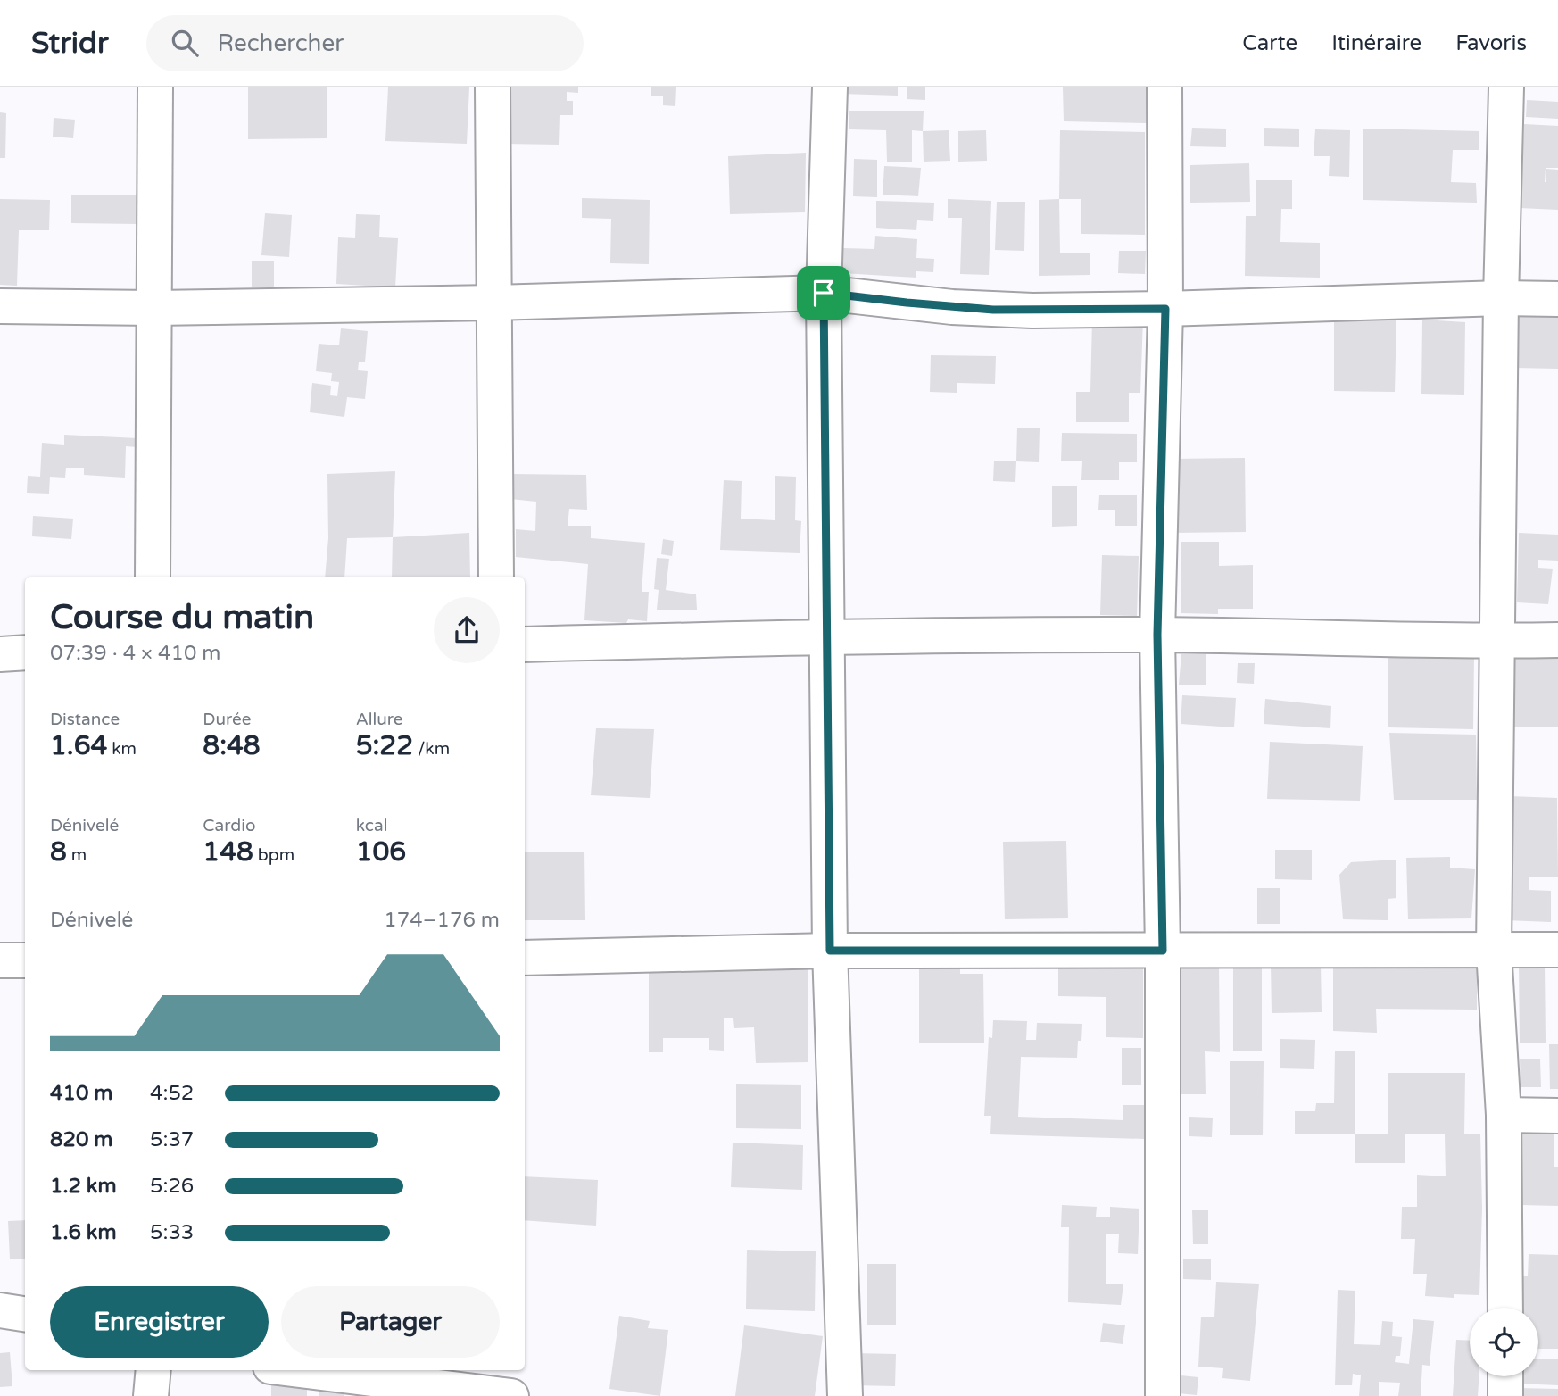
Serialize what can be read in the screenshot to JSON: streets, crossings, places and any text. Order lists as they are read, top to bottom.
{
  "page": {
    "header": "Stridr",
    "search": "Rechercher",
    "nav": ["Carte", "Itinéraire", "Favoris"],
    "heading": ["Course du matin", "07:39 · 4 × 410 m"],
    "stats": [
      ["Distance", "1.64 km"],
      ["Durée", "8:48"],
      ["Allure", "5:22 /km"],
      ["Dénivelé", "8 m"],
      ["Cardio", "148 bpm"],
      ["kcal", "106"]
    ],
    "chart": ["Dénivelé", "174–176 m"],
    "list": [
      {
        "name": "410 m",
        "note": "4:52"
      },
      {
        "name": "820 m",
        "note": "5:37"
      },
      {
        "name": "1.2 km",
        "note": "5:26"
      },
      {
        "name": "1.6 km",
        "note": "5:33"
      }
    ],
    "buttons": ["Enregistrer", "Partager"]
  }
}
